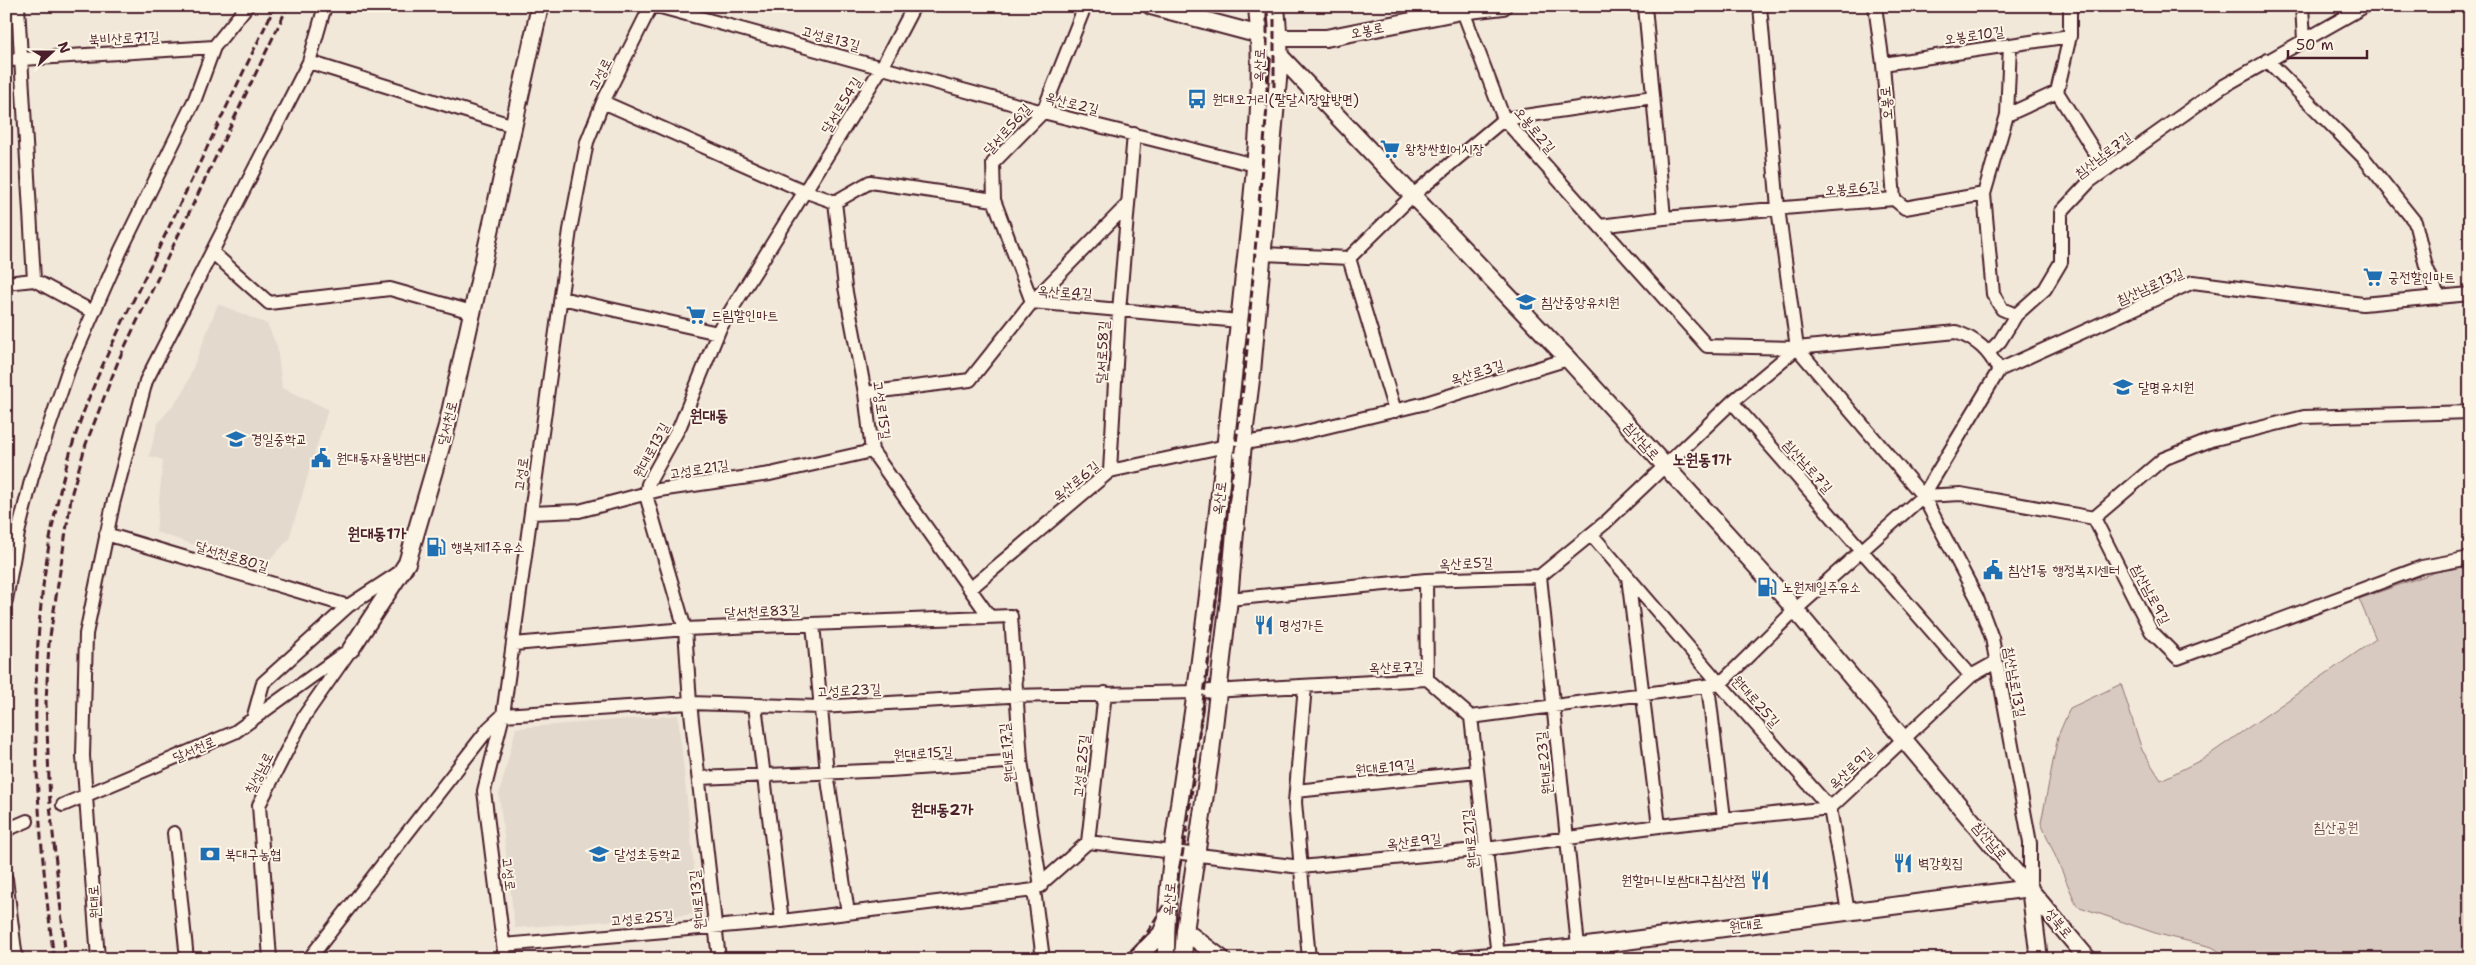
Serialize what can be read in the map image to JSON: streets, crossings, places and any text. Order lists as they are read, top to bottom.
{
  "streets": {
    "main road": [
      "오봉로",
      "옥산로",
      "달서천로",
      "침산남로",
      "원대로",
      "성북로"
    ],
    "street": [
      "오봉로10길",
      "북비산로71길",
      "고성로13길",
      "고성로",
      "옥산로2길",
      "달서로54길",
      "달서로56길",
      "오봉로2길",
      "침산남로7길",
      "오봉로6길",
      "침산남로13길",
      "옥산로4길",
      "달서로58길",
      "옥산로3길",
      "고성로15길",
      "원대로13길",
      "고성로21길",
      "옥산로6길",
      "달서천로80길",
      "옥산로5길",
      "침산남로9길",
      "달서천로83길",
      "옥산로7길",
      "고성로23길",
      "원대로25길",
      "원대로15길",
      "원대로17길",
      "원대로23길",
      "고성로25길",
      "원대로19길",
      "옥산로9길",
      "칠성남로",
      "원대로21길"
    ]
  },
  "crossings": [
    ["오봉로", "오봉로10길"],
    ["오봉로", "옥산로"],
    ["오봉로", "오봉로2길"],
    ["오봉로", "오봉로6길"],
    ["오봉로", "침산남로"],
    ["고성로13길", "옥산로2길"],
    ["고성로13길", "달서로54길"],
    ["옥산로", "옥산로2길"],
    ["옥산로", "옥산로4길"],
    ["옥산로", "옥산로3길"],
    ["옥산로", "침산남로"],
    ["옥산로", "옥산로6길"],
    ["옥산로", "옥산로7길"],
    ["옥산로", "고성로23길"],
    ["옥산로", "옥산로9길"],
    ["고성로", "고성로21길"],
    ["고성로", "달서천로83길"],
    ["고성로", "고성로23길"],
    ["고성로", "고성로25길"],
    ["옥산로2길", "달서로54길"],
    ["옥산로2길", "달서로56길"],
    ["옥산로2길", "달서로58길"],
    ["달서로54길", "원대로13길"],
    ["달서로56길", "옥산로4길"],
    ["오봉로2길", "침산남로13길"],
    ["침산남로13길", "침산남로"],
    ["침산남로13길", "원대로"],
    ["침산남로13길", "성북로"],
    ["옥산로4길", "달서로58길"],
    ["옥산로4길", "고성로15길"],
    ["달서로58길", "옥산로6길"],
    ["옥산로3길", "침산남로"],
    ["옥산로3길", "옥산로6길"],
    ["고성로15길", "고성로21길"],
    ["고성로15길", "옥산로6길"],
    ["고성로15길", "달서천로83길"],
    ["달서천로", "칠성남로"],
    ["달서천로", "원대로"],
    ["침산남로", "옥산로9길"],
    ["침산남로", "원대로"],
    ["침산남로", "성북로"],
    ["원대로13길", "고성로21길"],
    ["원대로13길", "달서천로83길"],
    ["원대로13길", "고성로23길"],
    ["원대로13길", "고성로25길"],
    ["달서천로80길", "원대로"],
    ["옥산로5길", "원대로23길"],
    ["달서천로83길", "원대로17길"],
    ["옥산로7길", "고성로23길"],
    ["옥산로7길", "원대로21길"],
    ["고성로23길", "원대로17길"],
    ["고성로23길", "고성로25길"],
    ["원대로25길", "옥산로9길"],
    ["원대로15길", "원대로17길"],
    ["원대로17길", "고성로25길"],
    ["원대로23길", "옥산로9길"],
    ["원대로23길", "원대로"],
    ["원대로19길", "원대로21길"],
    ["옥산로9길", "원대로21길"],
    ["원대로21길", "원대로"],
    ["원대로", "성북로"]
  ],
  "districts": [
    "원대동",
    "노원동1가",
    "원대동1가",
    "원대동2가"
  ],
  "parks": ["침산공원"],
  "places": {
    "bus stop": ["원대오거리(팔달시장앞방면)"],
    "supermarket": ["왕창싼회어시장", "궁전할인마트", "드림할인마트"],
    "school or university": [
      "침산중앙유치원",
      "달명유치원",
      "경일중학교",
      "달성초등학교"
    ],
    "public building": ["원대동자율방범대", "침산1동 행정복지센터"],
    "fuel station": ["행복제1주유소", "노원제일주유소"],
    "restaurant": ["명성가든", "벽강횟집", "원할머니보쌈대구침산점"],
    "bank": ["북대구농협"]
  },
  "scale_bar": "50 m",
  "north": "right"
}
